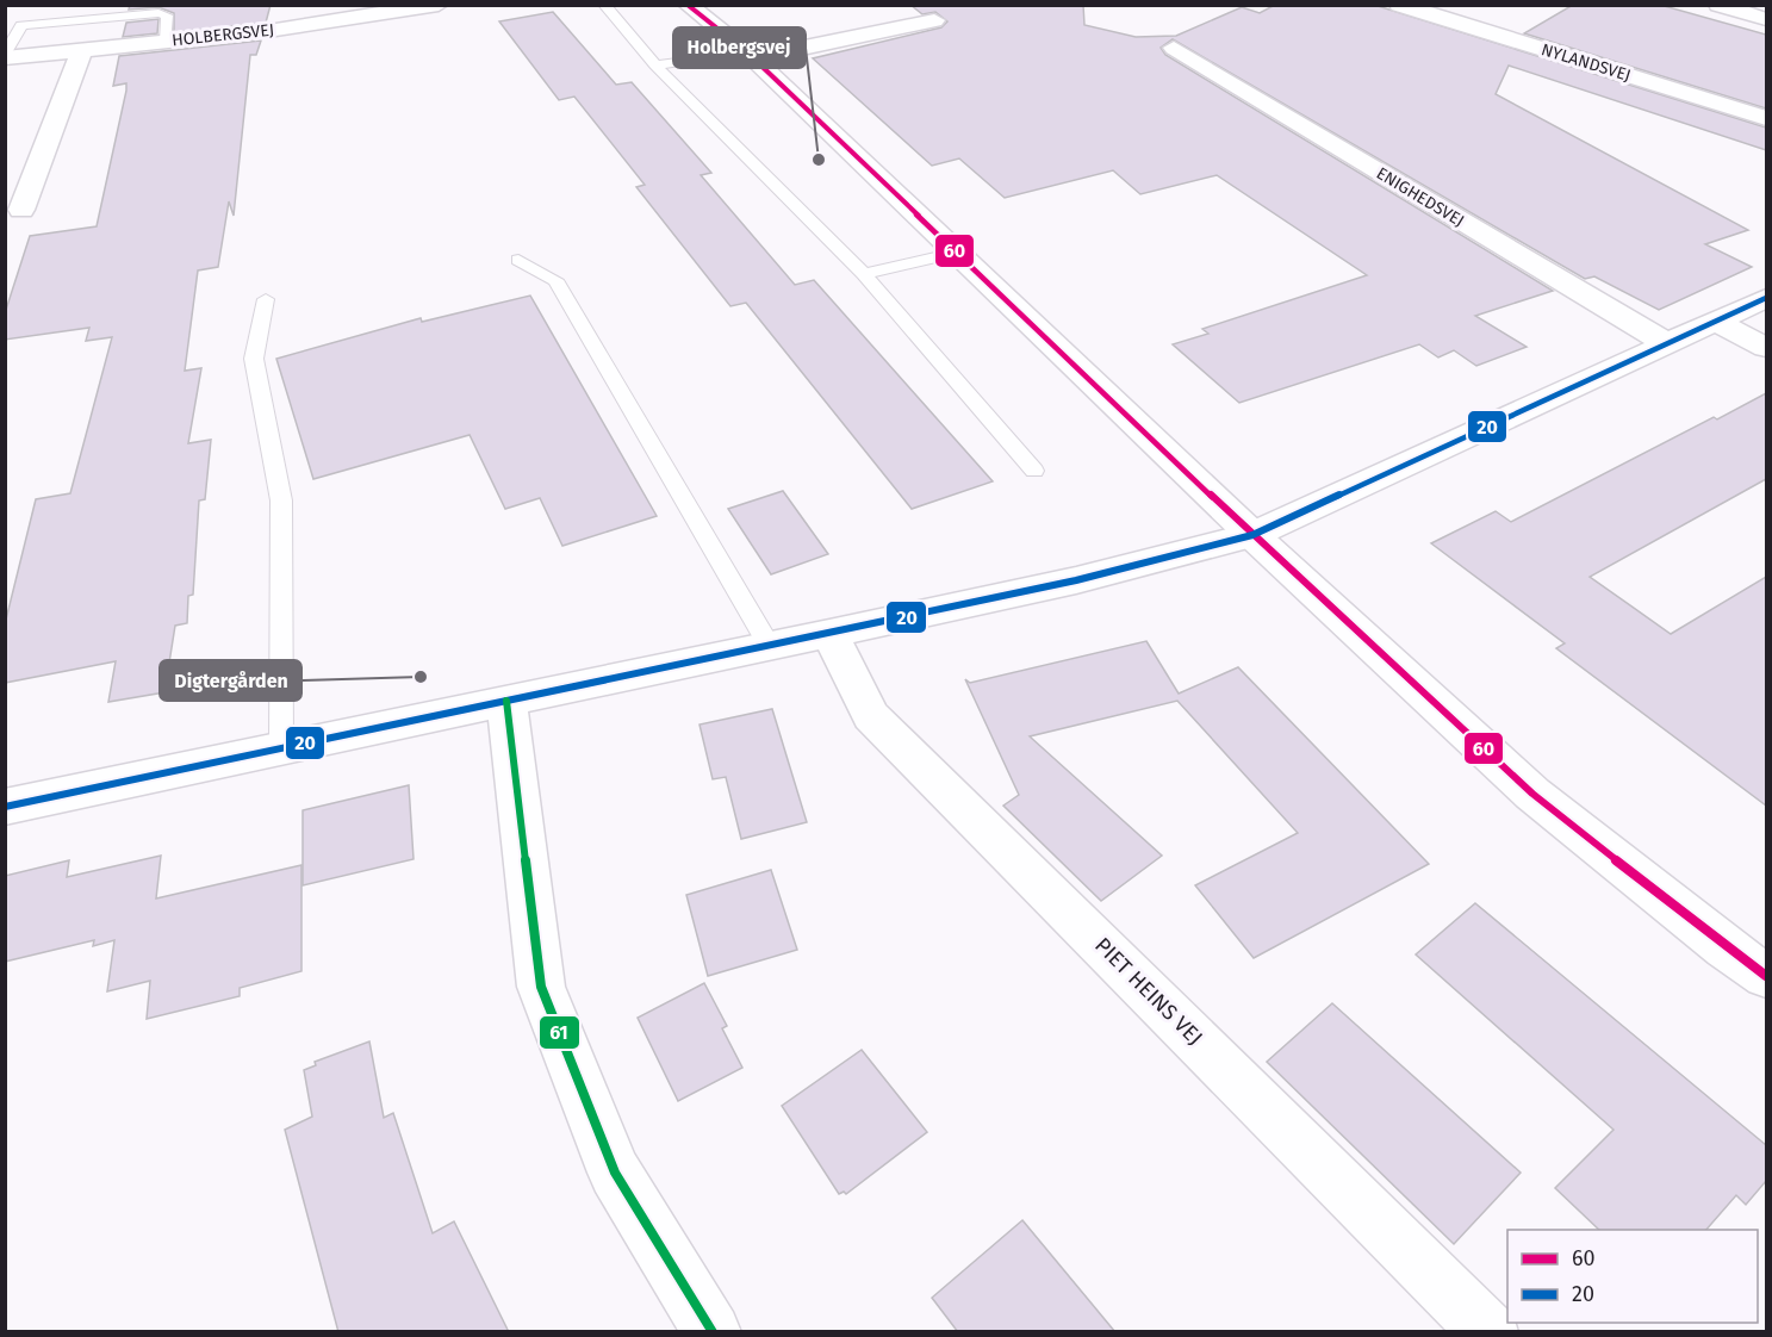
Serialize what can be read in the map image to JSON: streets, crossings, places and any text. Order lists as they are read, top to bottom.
{
  "streets": {
    "street": [
      "HOLBERGSVEJ",
      "NYLANDSVEJ",
      "ENIGHEDSVEJ",
      "PIET HEINS VEJ"
    ]
  },
  "places": ["Holbergsvej", "Digtergården"],
  "lines": ["transit line 60", "transit line 20", "transit line 61"],
  "legend": ["60", "20"]
}
